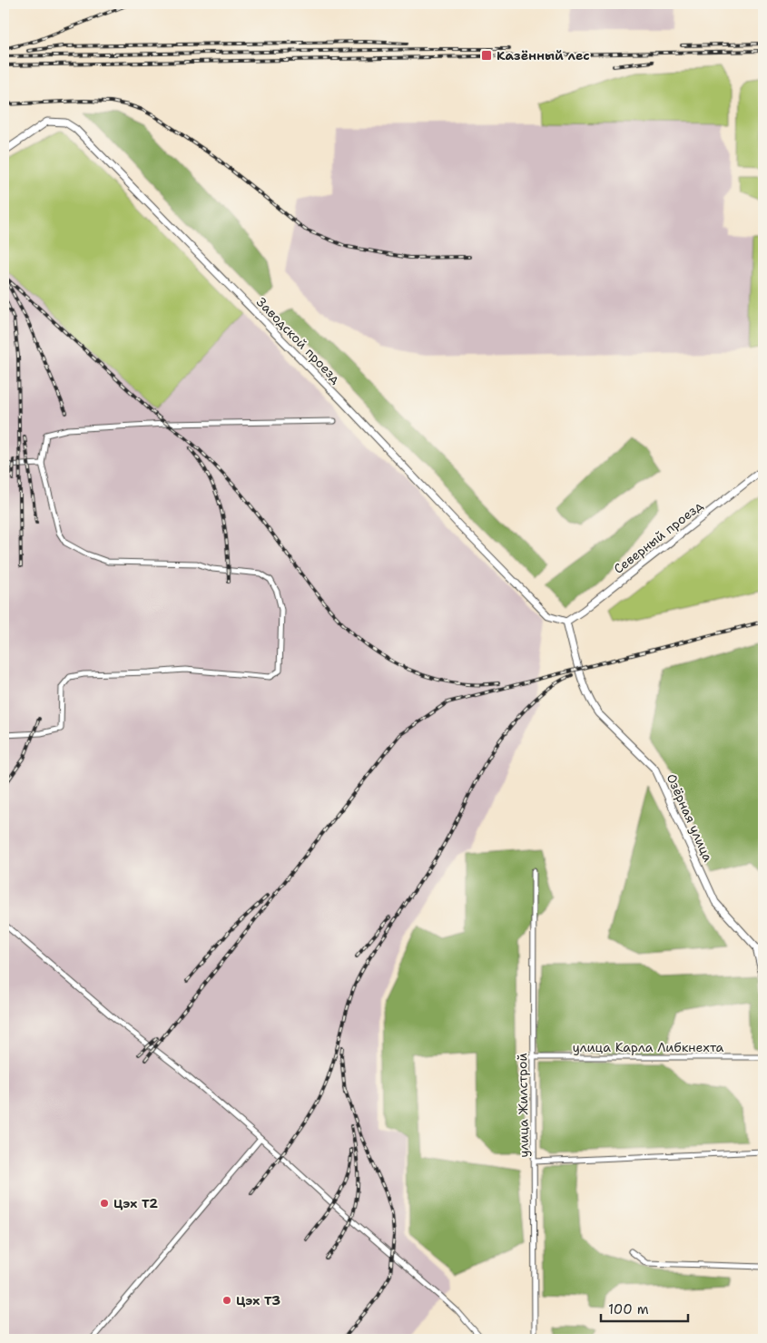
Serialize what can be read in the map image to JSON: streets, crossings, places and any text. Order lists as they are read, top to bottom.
{
  "streets": {
    "street": [
      "Заводской проезд",
      "Северный проезд",
      "Озёрная улица",
      "улица Карла Либкнехта",
      "улица Жилстрой"
    ]
  },
  "crossings": [
    ["Заводской проезд", "Северный проезд"],
    ["Заводской проезд", "Озёрная улица"],
    ["Северный проезд", "Озёрная улица"],
    ["улица Карла Либкнехта", "улица Жилстрой"]
  ],
  "places": {
    "transit": ["Казённый лес"],
    "other": ["Цэх Т2", "Цэх Т3"]
  },
  "scale_bar": "100 m"
}
